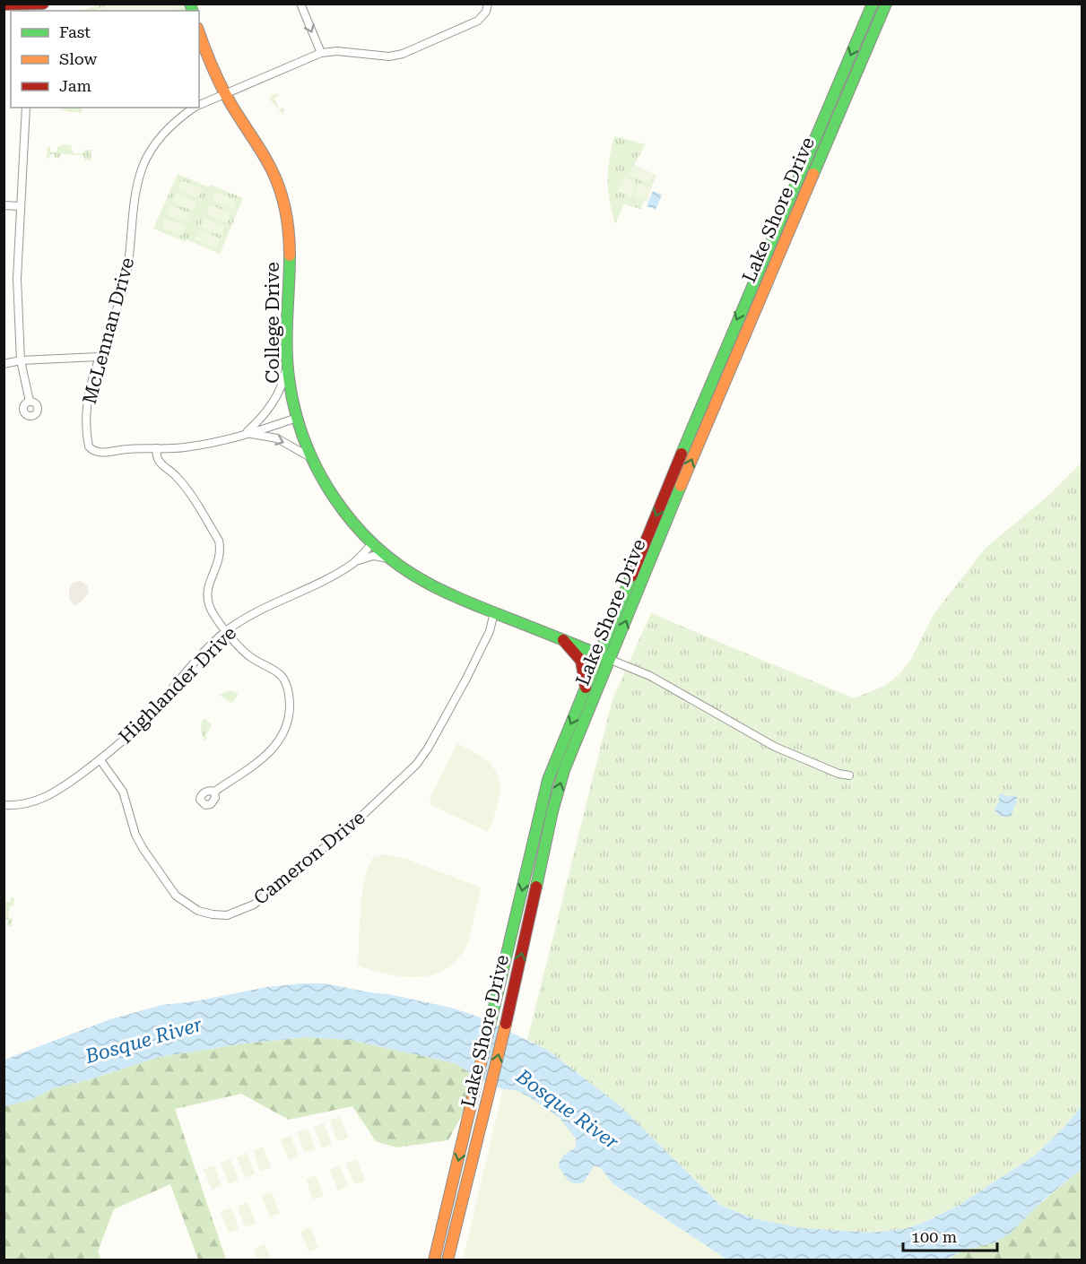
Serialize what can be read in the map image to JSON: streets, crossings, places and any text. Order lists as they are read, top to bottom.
{
  "streets": {
    "main road": ["Lake Shore Drive", "College Drive"],
    "street": ["McLennan Drive", "Highlander Drive", "Cameron Drive"]
  },
  "crossings": [
    ["Lake Shore Drive", "College Drive"],
    ["College Drive", "McLennan Drive"],
    ["College Drive", "Highlander Drive"],
    ["College Drive", "Cameron Drive"],
    ["Highlander Drive", "Cameron Drive"]
  ],
  "water": ["Bosque River"],
  "legend": ["Fast", "Slow", "Jam"],
  "scale_bar": "100 m"
}
